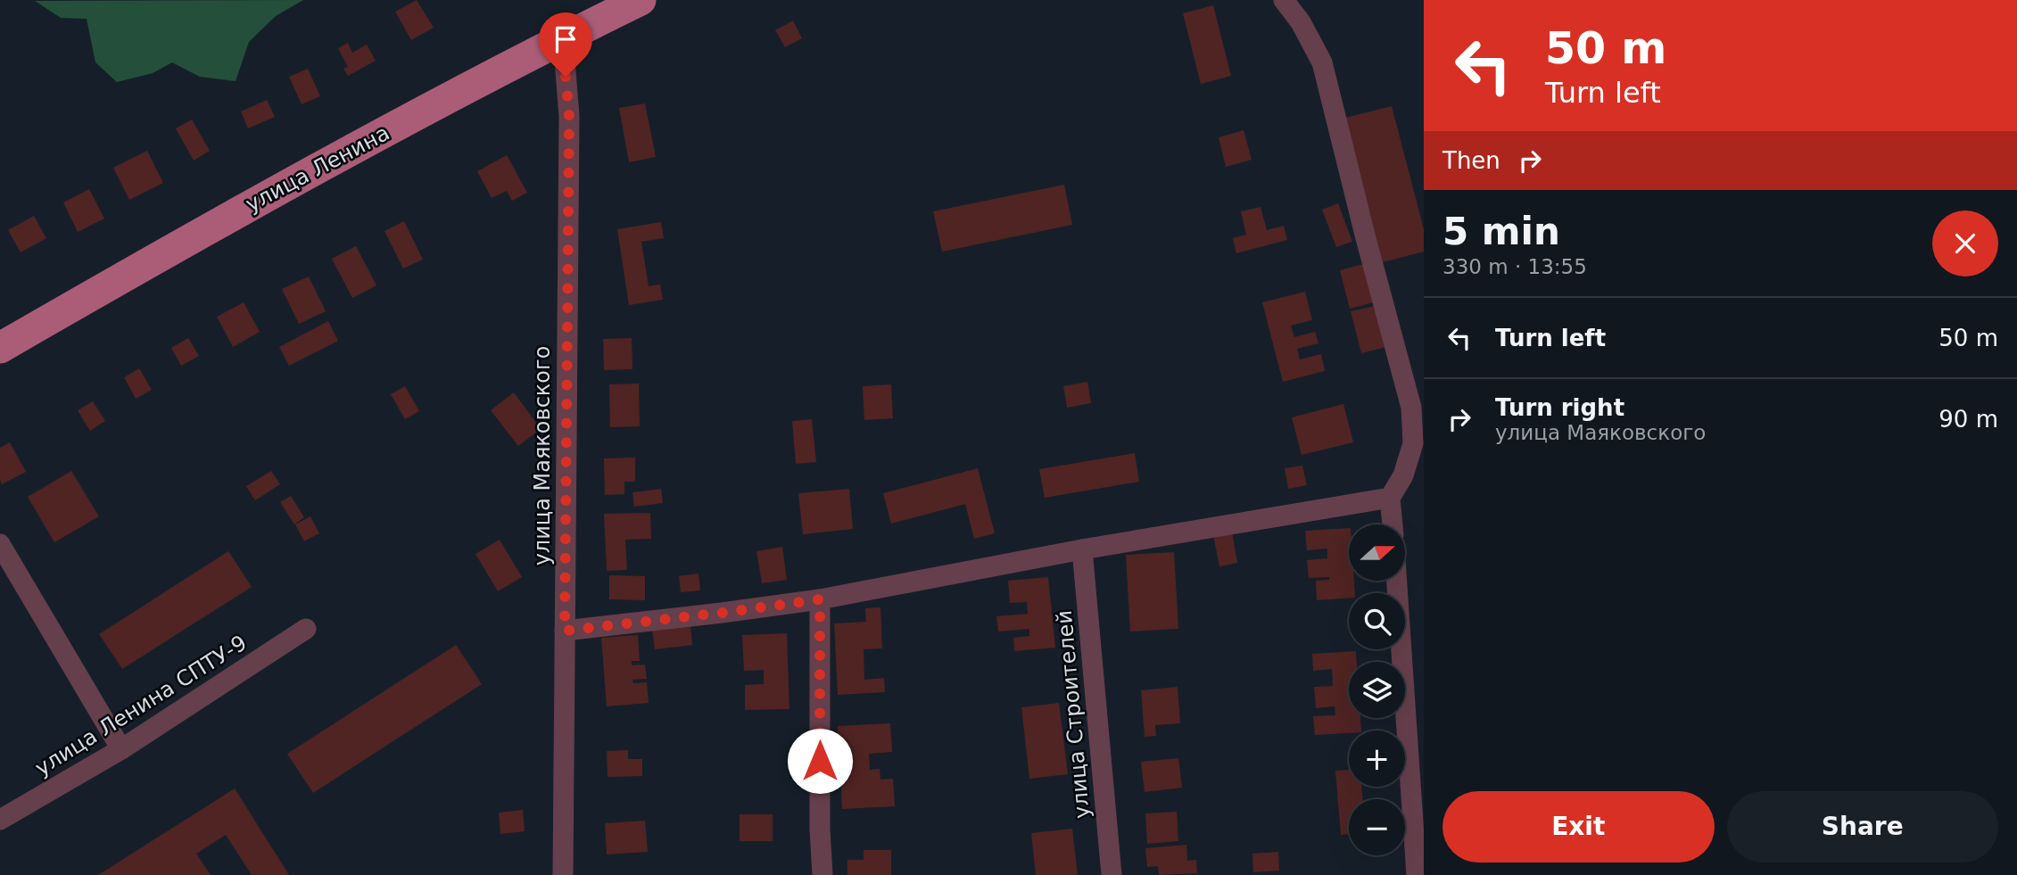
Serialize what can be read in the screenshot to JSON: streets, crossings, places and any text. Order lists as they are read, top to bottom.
{
  "streets": {
    "main road": ["улица Ленина"],
    "street": ["улица Маяковского", "улица Ленина СПТУ-9", "улица Строителей"]
  },
  "crossings": [
    ["улица Ленина", "улица Маяковского"]
  ],
  "north": "right",
  "page": {
    "turn": ["50 m", "Turn left"],
    "then": "Then",
    "heading": ["5 min", "330 m · 13:55"],
    "list": [
      {
        "name": "Turn left",
        "value": "50 m"
      },
      {
        "name": "Turn right",
        "note": "улица Маяковского",
        "value": "90 m"
      }
    ],
    "map_buttons": ["+", "−"],
    "buttons": ["Exit", "Share"]
  }
}
